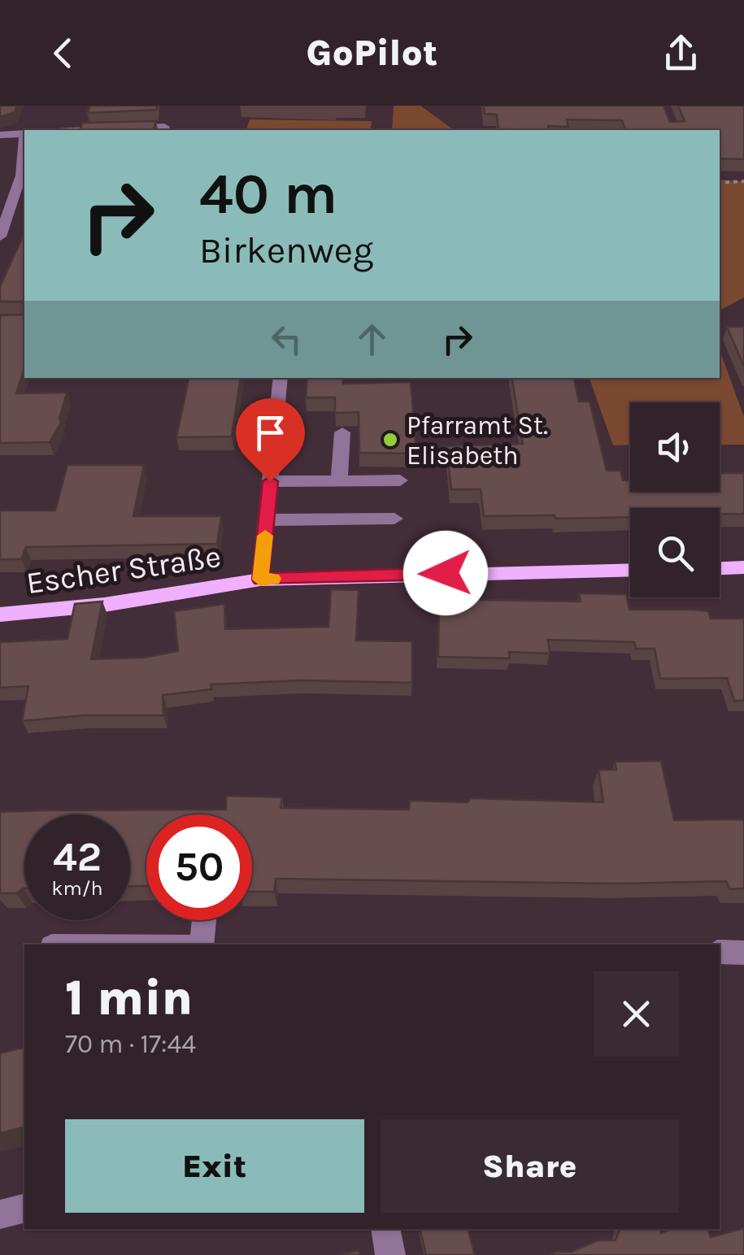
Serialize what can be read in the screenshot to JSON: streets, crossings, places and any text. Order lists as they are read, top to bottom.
{
  "streets": {
    "main road": ["Escher Straße"]
  },
  "places": ["Pfarramt St. Elisabeth"],
  "page": {
    "header": "GoPilot",
    "turn": ["40 m", "Birkenweg"],
    "speed": "42 km/h",
    "limit": "50",
    "heading": ["1 min", "70 m · 17:44"],
    "buttons": ["Exit", "Share"]
  }
}
